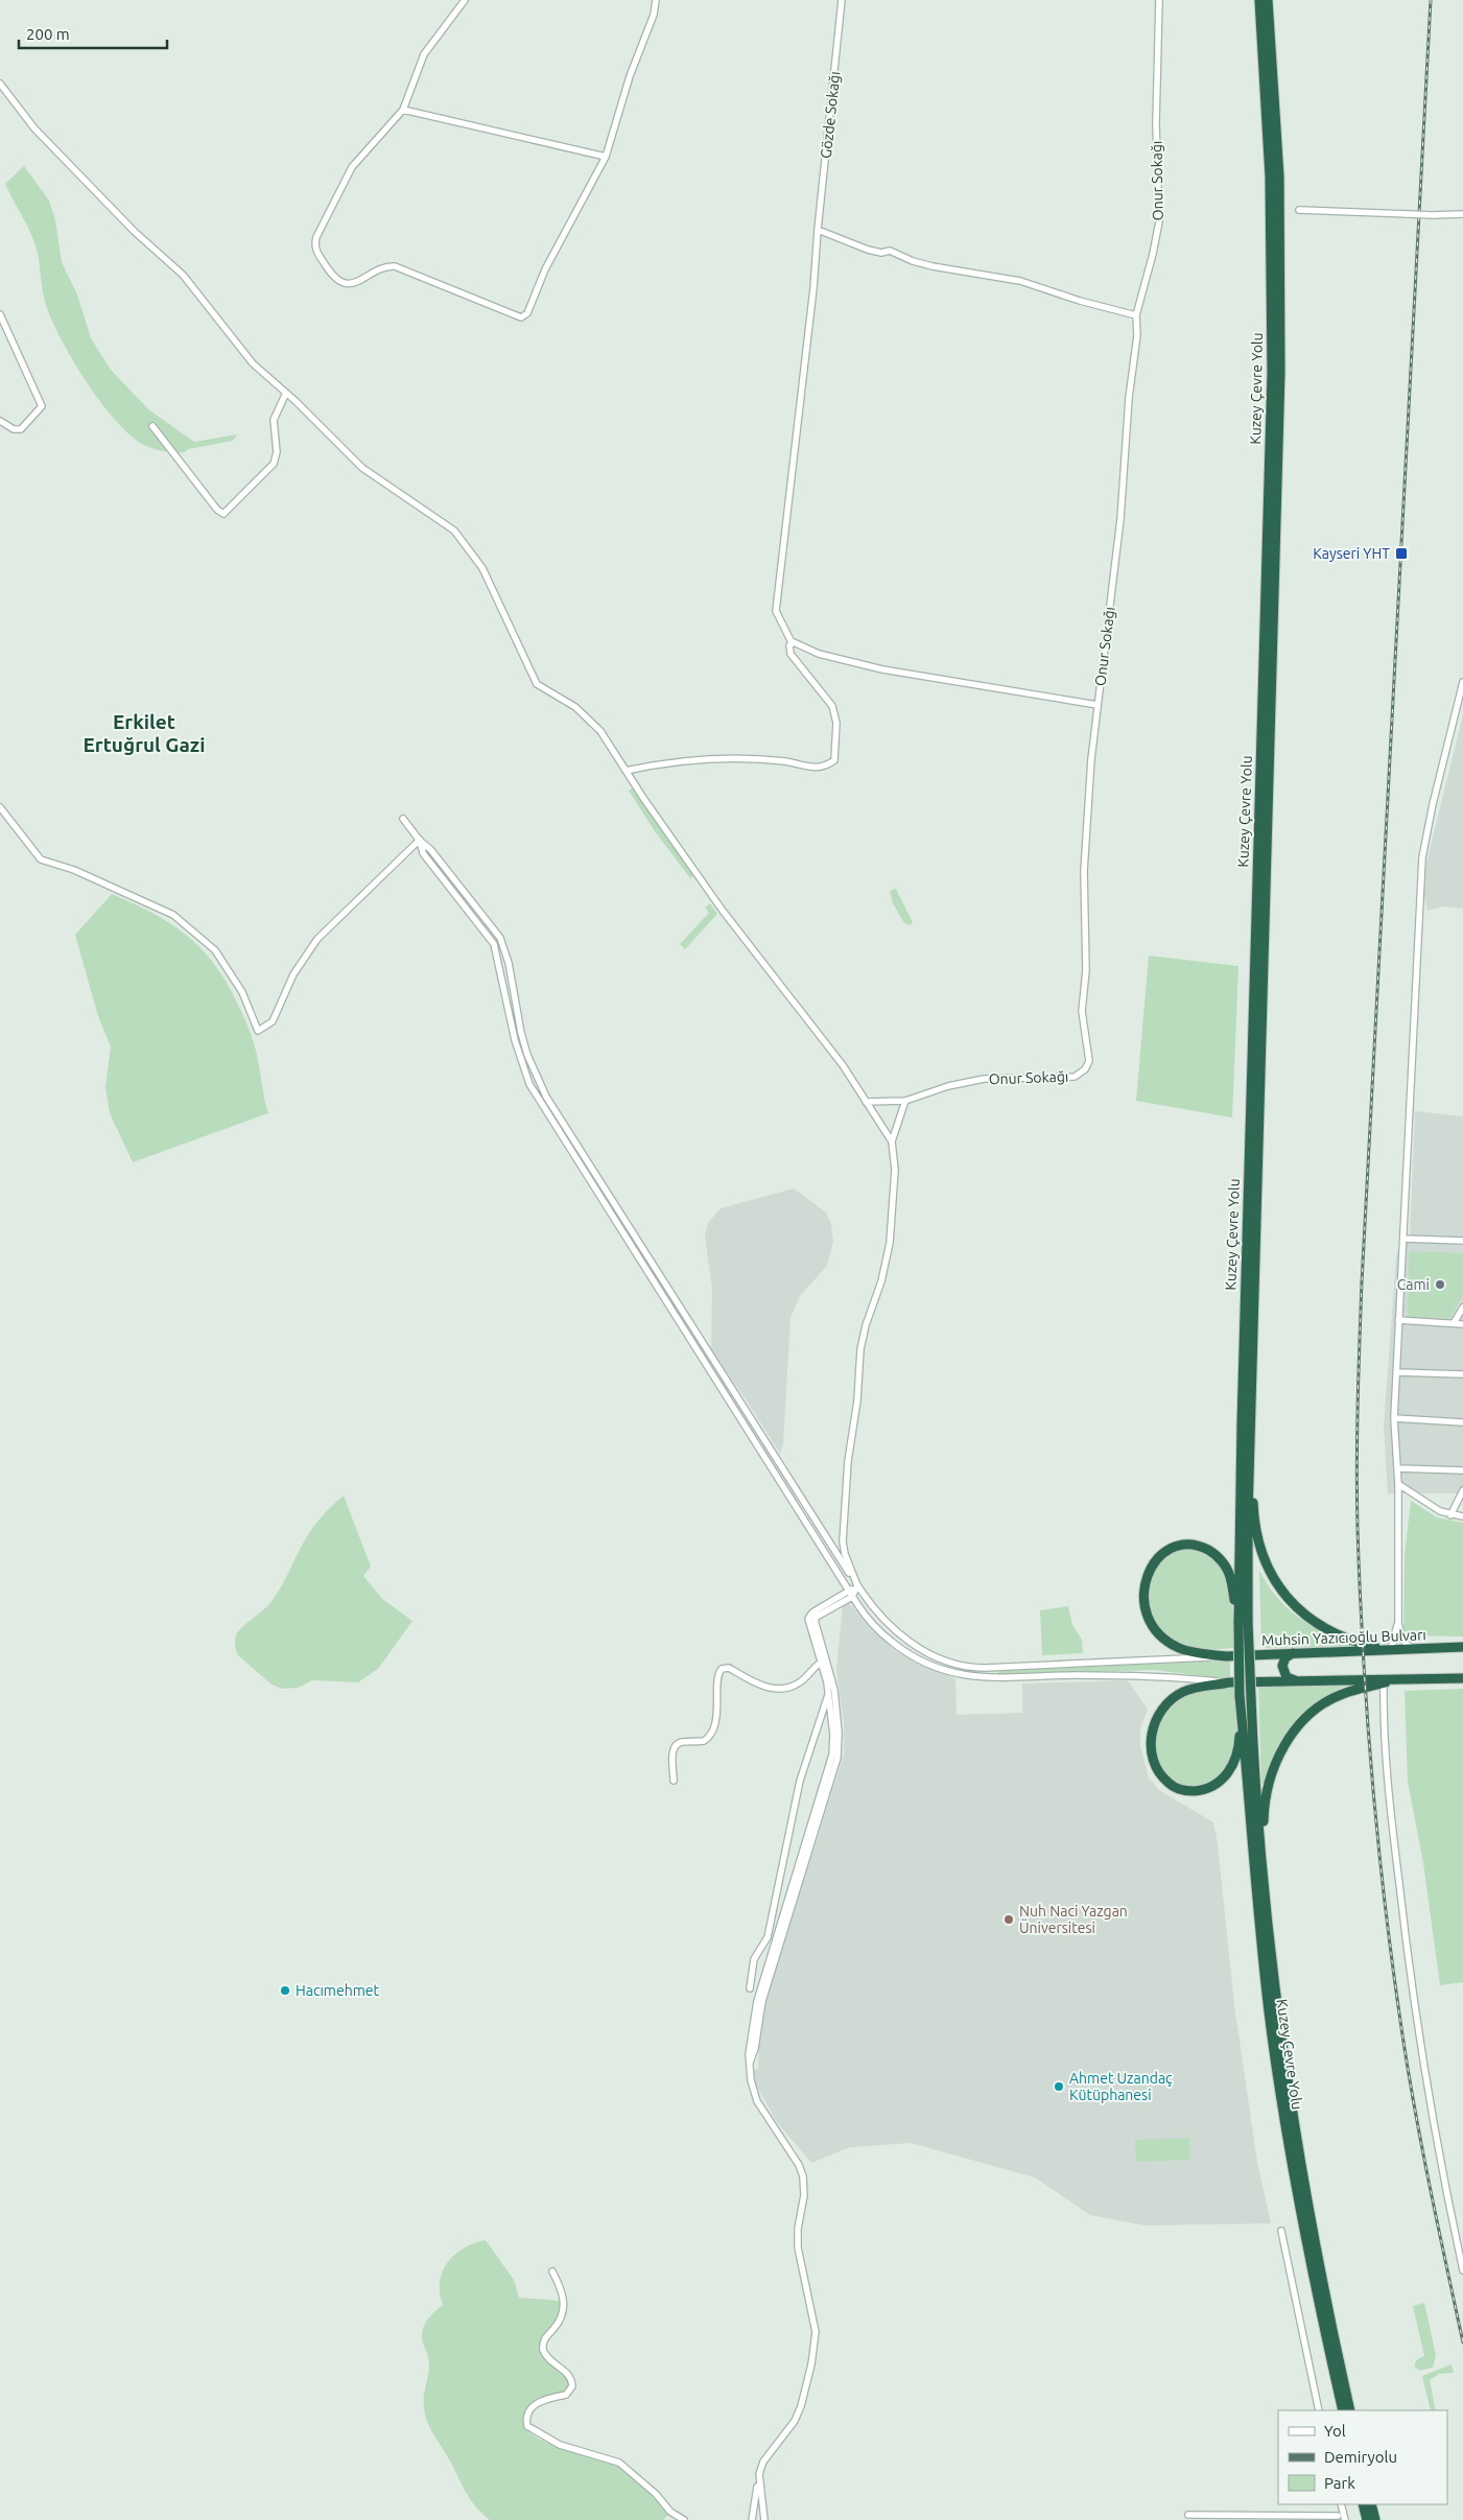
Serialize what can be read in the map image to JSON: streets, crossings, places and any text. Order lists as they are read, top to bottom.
{
  "streets": {
    "highway": ["Kuzey Çevre Yolu", "Muhsin Yazıcıoğlu Bulvarı"],
    "street": ["Gözde Sokağı", "Onur Sokağı"]
  },
  "crossings": [
    ["Kuzey Çevre Yolu", "Muhsin Yazıcıoğlu Bulvarı"]
  ],
  "districts": ["Erkilet Ertuğrul Gazi"],
  "places": {
    "transit": ["Kayseri YHT"],
    "other": [
      "Cami",
      "Nuh Naci Yazgan Üniversitesi",
      "Hacımehmet",
      "Ahmet Uzandaç Kütüphanesi"
    ]
  },
  "legend": ["Yol", "Demiryolu", "Park"],
  "scale_bar": "200 m"
}
